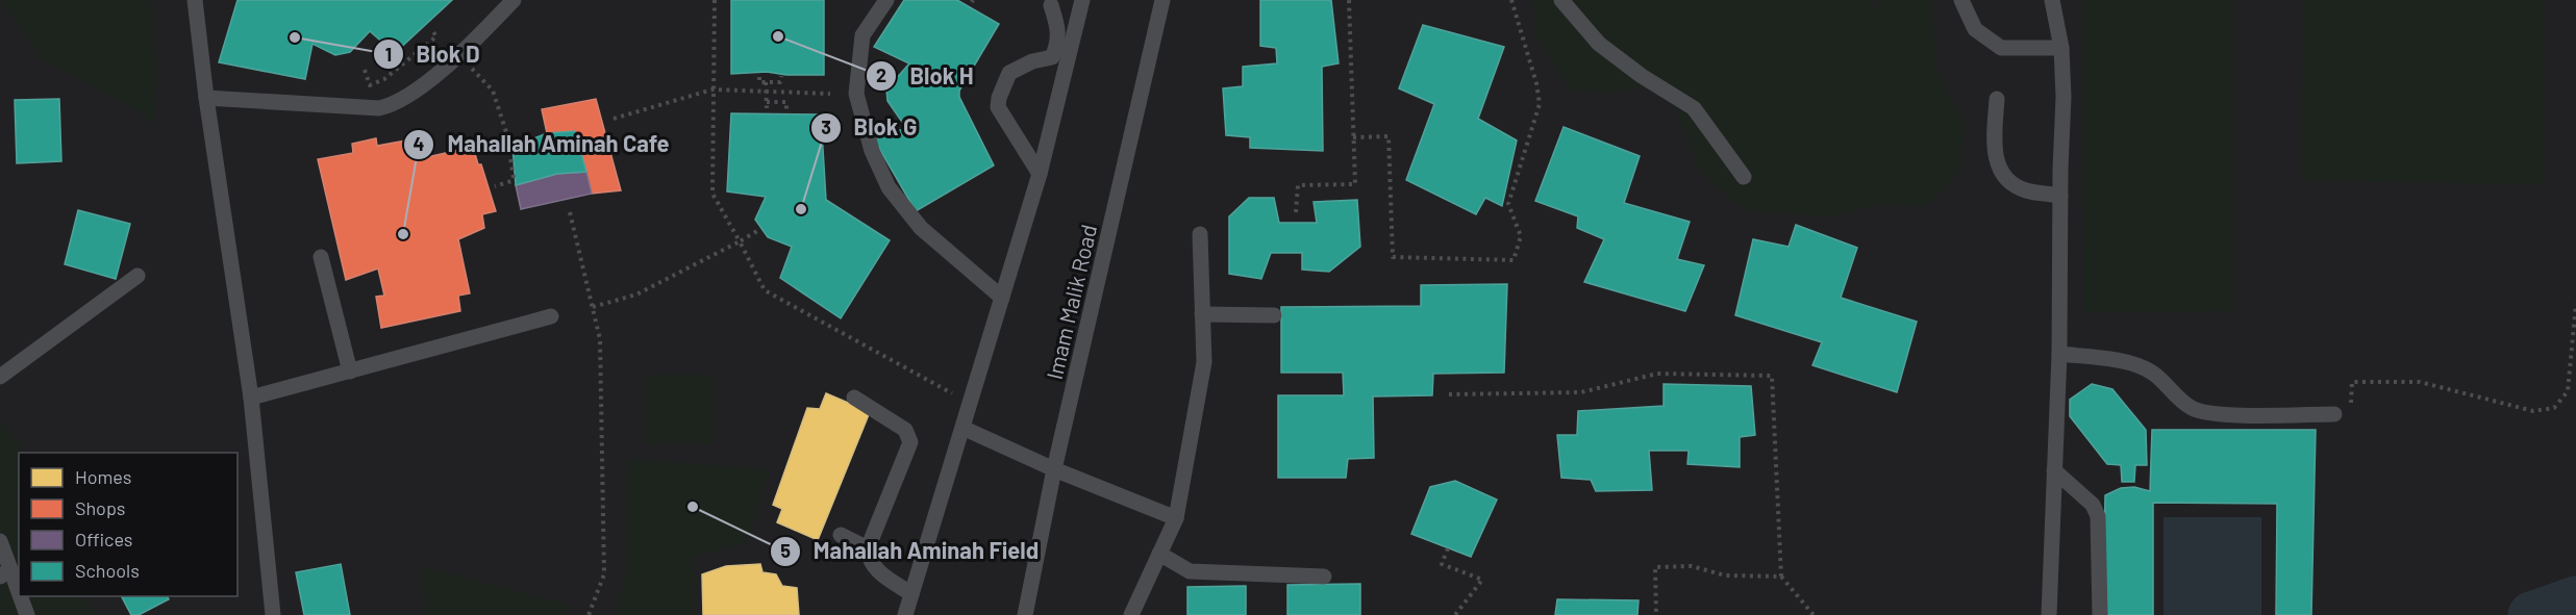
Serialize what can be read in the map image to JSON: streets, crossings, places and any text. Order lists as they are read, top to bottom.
{
  "streets": {
    "lane": ["Imam Malik Road"]
  },
  "places": [
    "Blok H",
    "Blok D",
    "Blok G",
    "Mahallah Aminah Cafe",
    "Mahallah Aminah Field"
  ],
  "legend": [
    "Homes",
    "Shops",
    "Offices",
    "Schools"
  ]
}
